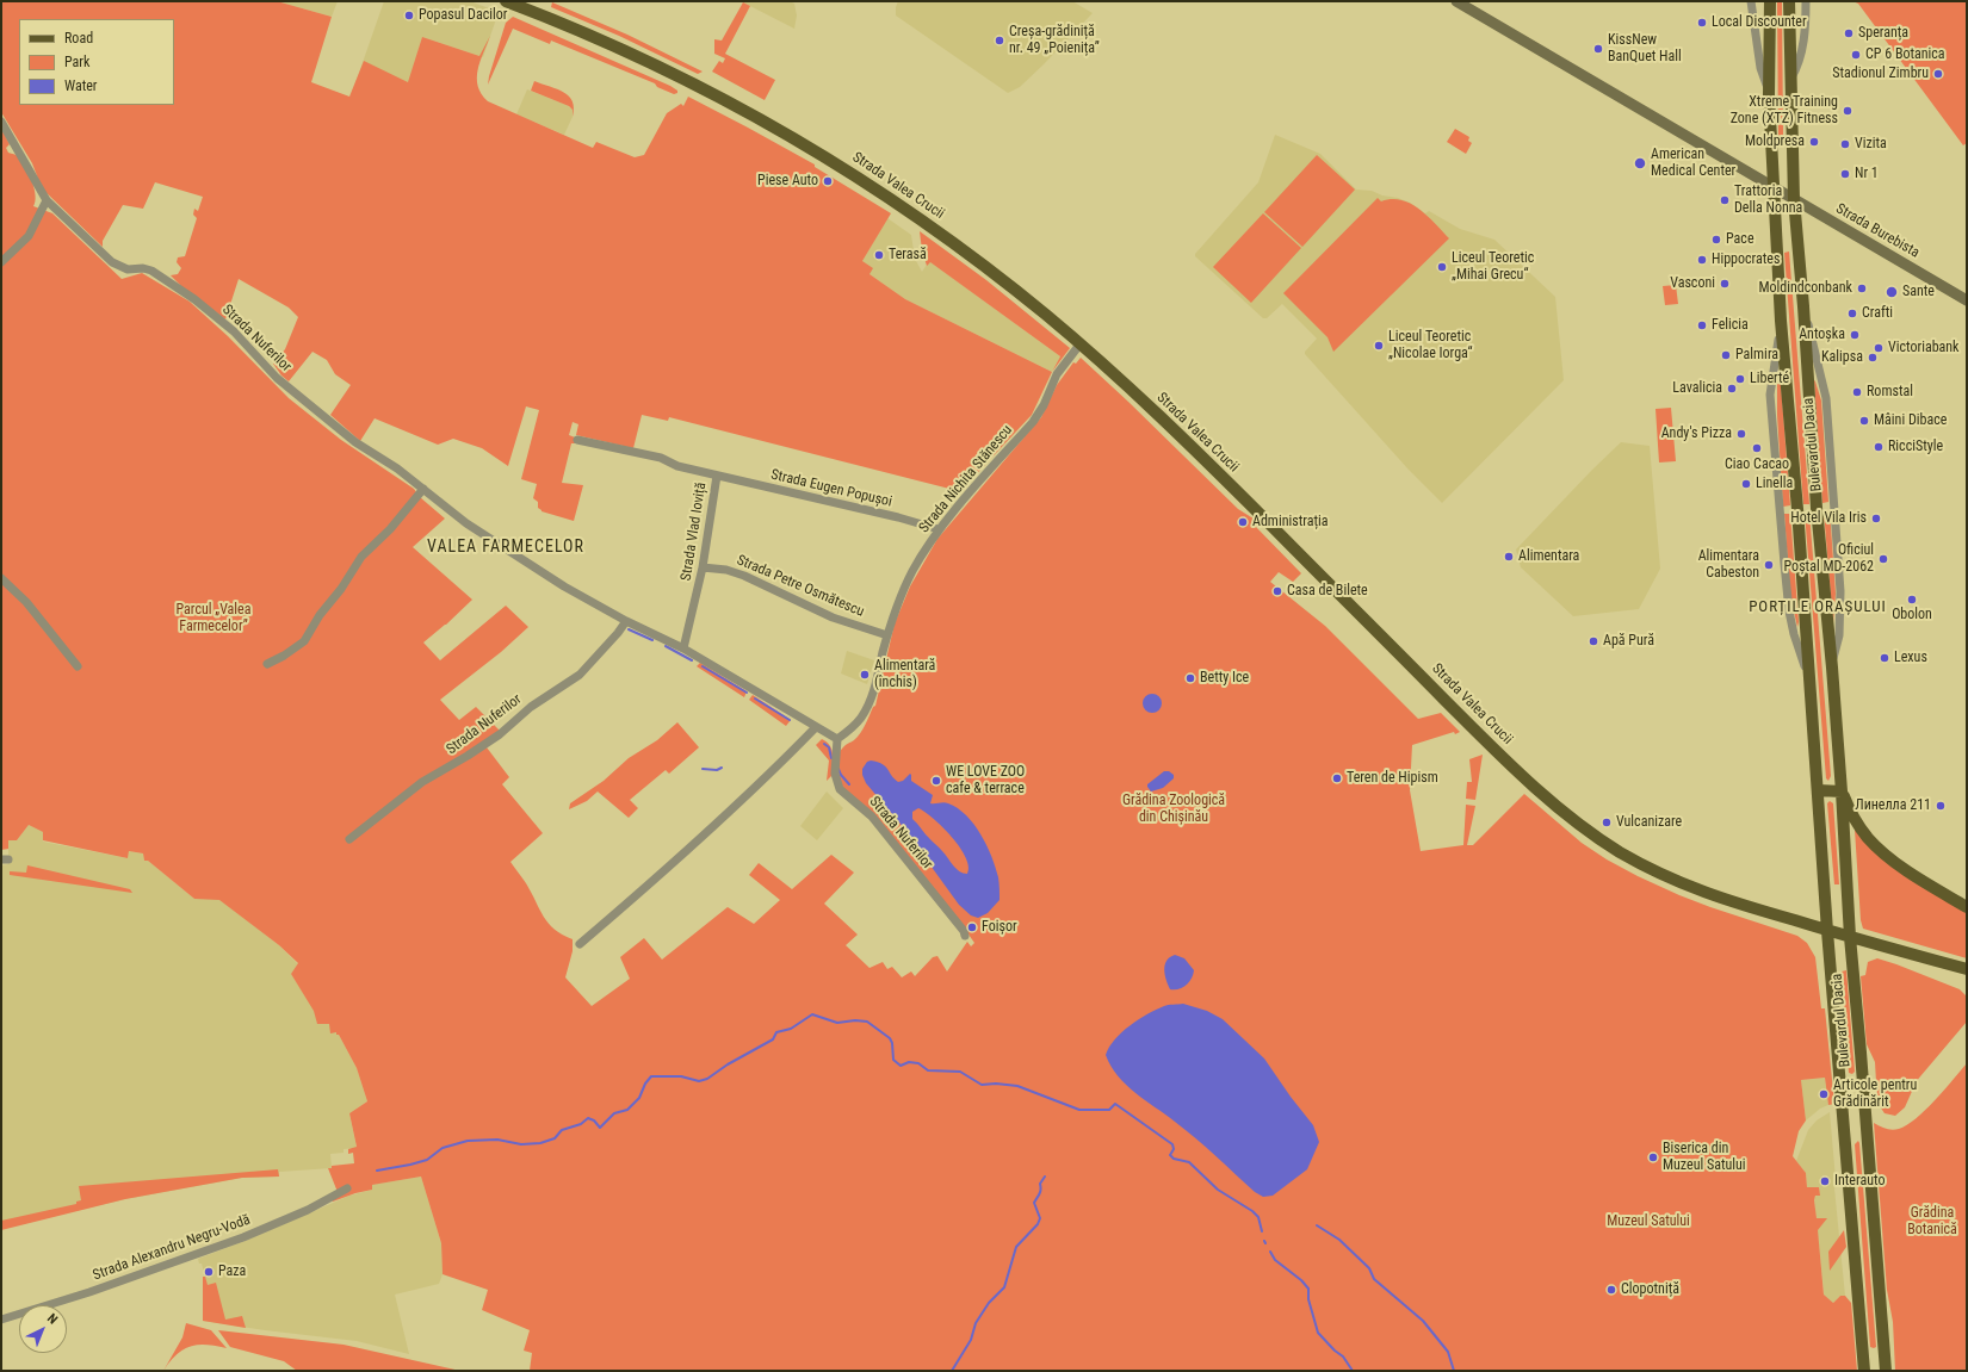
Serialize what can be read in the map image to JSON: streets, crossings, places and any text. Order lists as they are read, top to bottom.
{
  "streets": {
    "main road": ["Strada Valea Crucii", "Strada Burebista", "Bulevardul Dacia"],
    "street": [
      "Strada Nuferilor",
      "Strada Nichita Stănescu",
      "Strada Eugen Popușoi",
      "Strada Vlad Ioviță",
      "Strada Petre Osmătescu",
      "Strada Alexandru Negru-Vodă"
    ]
  },
  "crossings": [
    ["Strada Valea Crucii", "Bulevardul Dacia"],
    ["Strada Valea Crucii", "Strada Nichita Stănescu"],
    ["Strada Burebista", "Bulevardul Dacia"],
    ["Strada Nuferilor", "Strada Nichita Stănescu"],
    ["Strada Nuferilor", "Strada Vlad Ioviță"],
    ["Strada Nichita Stănescu", "Strada Eugen Popușoi"],
    ["Strada Nichita Stănescu", "Strada Petre Osmătescu"],
    ["Strada Eugen Popușoi", "Strada Vlad Ioviță"],
    ["Strada Vlad Ioviță", "Strada Petre Osmătescu"]
  ],
  "districts": ["VALEA FARMECELOR", "PORȚILE ORAȘULUI"],
  "parks": [
    "Parcul „Valea Farmecelor”",
    "Grădina Zoologică din Chișinău",
    "Grădina Botanică",
    "Muzeul Satului"
  ],
  "places": [
    "Popasul Dacilor",
    "Local Discounter",
    "Speranța",
    "Creșa-grădiniță nr. 49 „Poienița”",
    "KissNew BanQuet Hall",
    "CP 6 Botanica",
    "Stadionul Zimbru",
    "Xtreme Training Zone (XTZ) Fitness",
    "Moldpresa",
    "Vizita",
    "American Medical Center",
    "Nr 1",
    "Piese Auto",
    "Trattoria Della Nonna",
    "Pace",
    "Terasă",
    "Hippocrates",
    "Liceul Teoretic „Mihai Grecu“",
    "Vasconi",
    "Moldindconbank",
    "Sante",
    "Crafti",
    "Felicia",
    "Antoșka",
    "Liceul Teoretic „Nicolae Iorga“",
    "Victoriabank",
    "Palmira",
    "Kalipsa",
    "Liberté",
    "Lavalicia",
    "Romstal",
    "Mâini Dibace",
    "Andy's Pizza",
    "RicciStyle",
    "Ciao Cacao",
    "Linella",
    "Hotel Vila Iris",
    "Administrația",
    "Alimentara",
    "Oficiul Poștal MD-2062",
    "Alimentara Cabeston",
    "Casa de Bilete",
    "Obolon",
    "Apă Pură",
    "Lexus",
    "Alimentară (închis)",
    "Betty Ice",
    "Teren de Hipism",
    "WE LOVE ZOO cafe & terrace",
    "Линелла 211",
    "Vulcanizare",
    "Foișor",
    "Articole pentru Grădinărit",
    "Biserica din Muzeul Satului",
    "Interauto",
    "Paza",
    "Clopotniță"
  ],
  "legend": ["Road", "Park", "Water"],
  "north": "top right"
}
